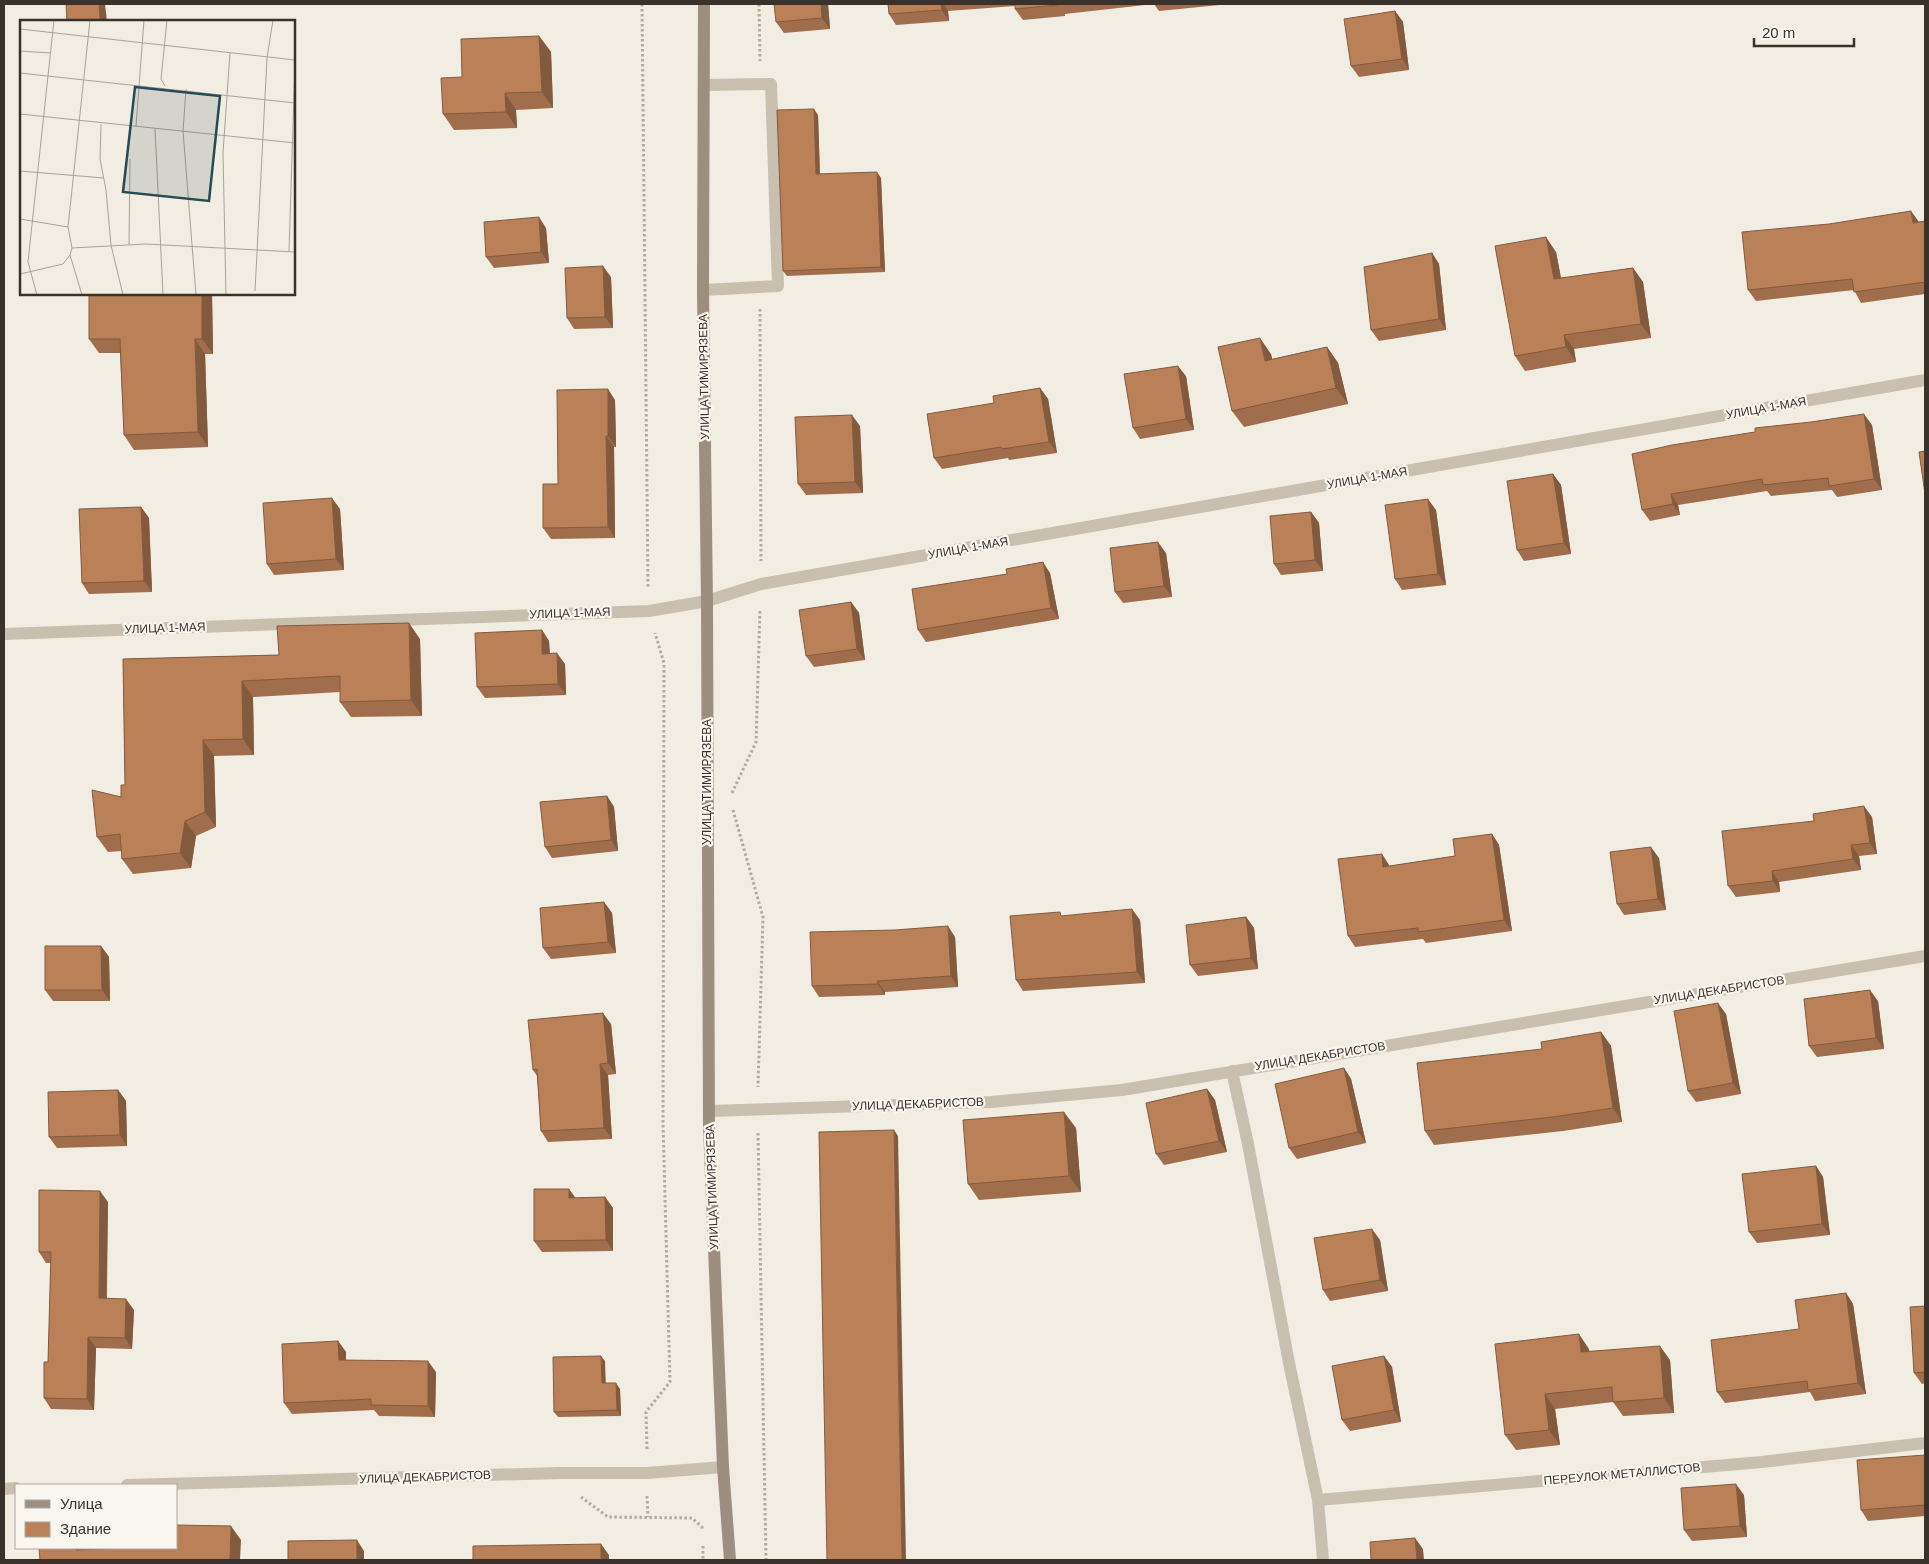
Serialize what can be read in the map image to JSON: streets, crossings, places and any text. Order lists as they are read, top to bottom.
{
  "streets": {
    "main road": ["УЛИЦА ТИМИРЯЗЕВА"],
    "street": ["УЛИЦА 1-МАЯ", "УЛИЦА ДЕКАБРИСТОВ", "ПЕРЕУЛОК МЕТАЛЛИСТОВ"]
  },
  "crossings": [
    ["УЛИЦА ТИМИРЯЗЕВА", "УЛИЦА 1-МАЯ"],
    ["УЛИЦА ТИМИРЯЗЕВА", "УЛИЦА ДЕКАБРИСТОВ"]
  ],
  "legend": ["Улица", "Здание"],
  "scale_bar": "20 m"
}
